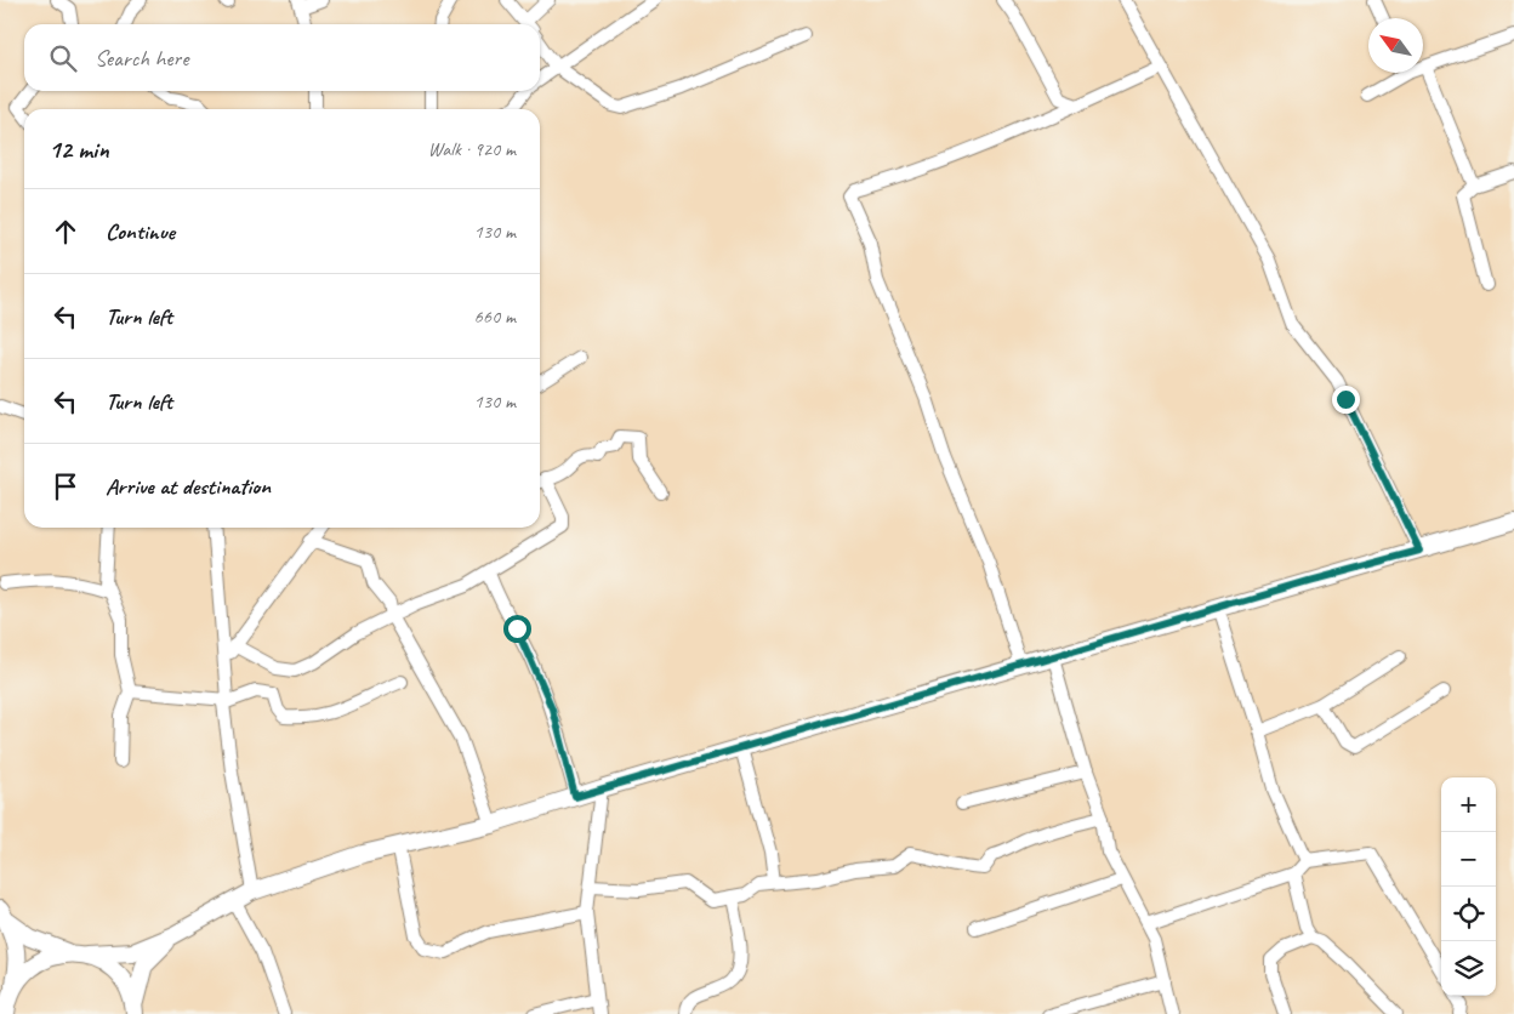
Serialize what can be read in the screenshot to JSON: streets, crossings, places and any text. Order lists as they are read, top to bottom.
{
  "north": "top left",
  "page": {
    "search": "Search here",
    "heading": ["12 min", "Walk · 920 m"],
    "list": [
      ["Continue", "130 m"],
      ["Turn left", "660 m"],
      ["Turn left", "130 m"],
      "Arrive at destination"
    ],
    "map_buttons": ["+", "−"]
  }
}
